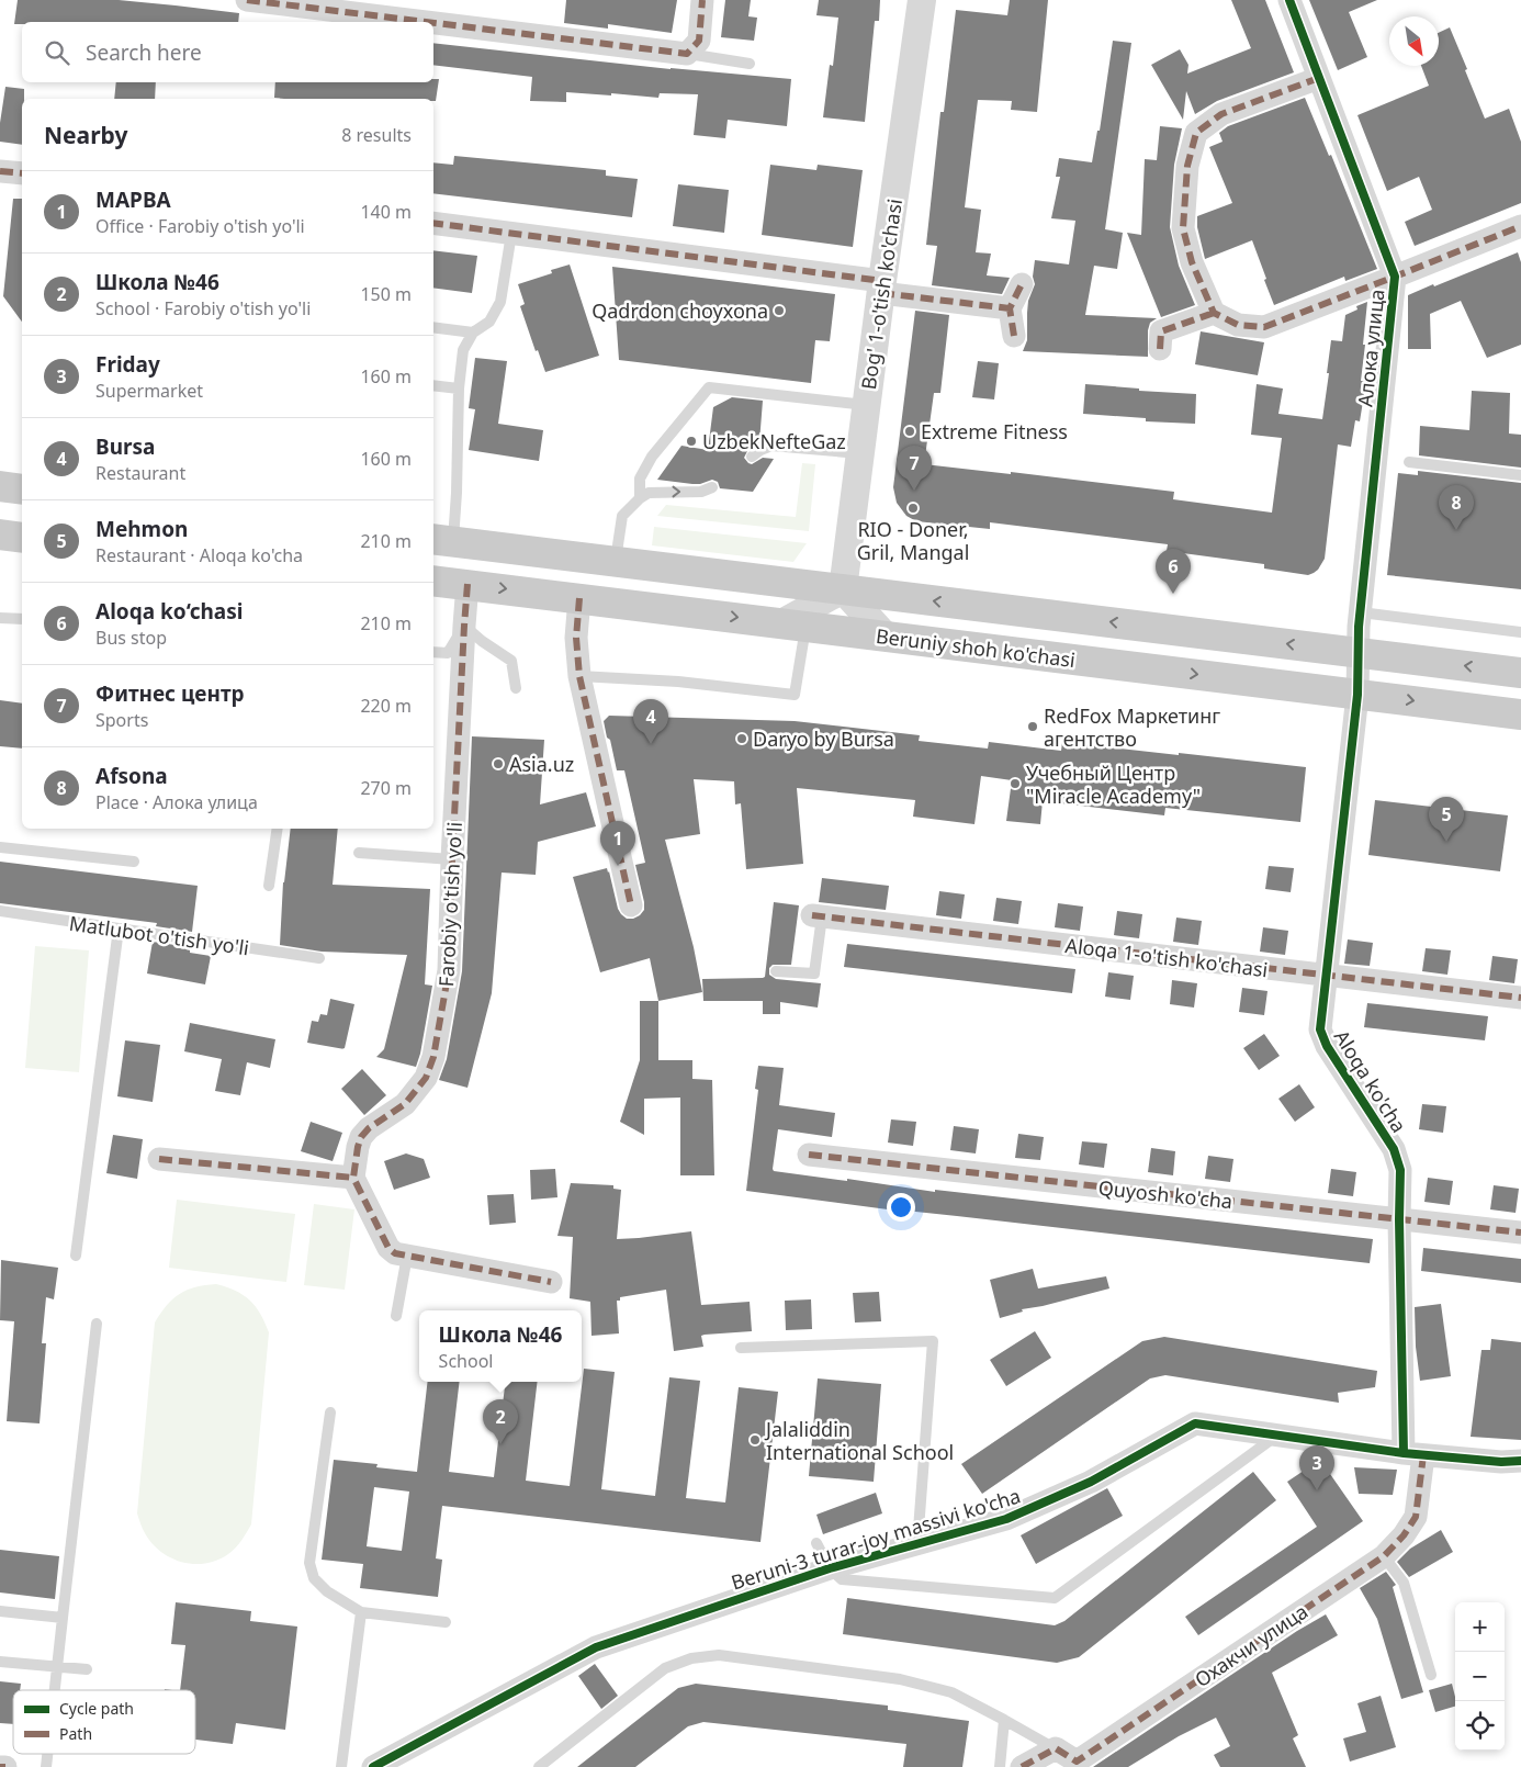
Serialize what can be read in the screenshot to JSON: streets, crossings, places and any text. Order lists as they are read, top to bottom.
{
  "streets": {
    "main road": ["Beruniy shoh ko'chasi"],
    "street": [
      "Bog' 1-o'tish ko'chasi",
      "Алока улица",
      "Farobiy o'tish yo'li",
      "Aloqa 1-o'tish ko'chasi",
      "Aloqa ko'cha",
      "Quyosh ko'cha",
      "Beruni-3 turar-joy massivi ko'cha",
      "Охакчи улица"
    ],
    "lane": ["Matlubot o'tish yo'li"]
  },
  "crossings": [
    ["Алока улица", "Beruniy shoh ko'chasi"],
    ["Алока улица", "Aloqa ko'cha"],
    ["Beruniy shoh ko'chasi", "Farobiy o'tish yo'li"],
    ["Beruniy shoh ko'chasi", "Aloqa ko'cha"],
    ["Aloqa 1-o'tish ko'chasi", "Aloqa ko'cha"],
    ["Aloqa ko'cha", "Quyosh ko'cha"],
    ["Aloqa ko'cha", "Beruni-3 turar-joy massivi ko'cha"],
    ["Aloqa ko'cha", "Охакчи улица"],
    ["Beruni-3 turar-joy massivi ko'cha", "Охакчи улица"]
  ],
  "places": [
    "Qadrdon choyxona",
    "Extreme Fitness",
    "UzbekNefteGaz",
    "RIO - Doner, Gril, Mangal",
    "RedFox Маркетинг агентство",
    "Daryo by Bursa",
    "Asia.uz",
    "Учебный Центр \"Miracle Academy\"",
    "Jalaliddin International School"
  ],
  "legend": ["Cycle path", "Path"],
  "north": "bottom right",
  "page": {
    "search": "Search here",
    "heading": ["Nearby", "8 results"],
    "list": [
      {
        "mark": "1",
        "name": "МАРВА",
        "note": "Office · Farobiy o'tish yo'li",
        "value": "140 m"
      },
      {
        "mark": "2",
        "name": "Школа №46",
        "note": "School · Farobiy o'tish yo'li",
        "value": "150 m"
      },
      {
        "mark": "3",
        "name": "Friday",
        "note": "Supermarket",
        "value": "160 m"
      },
      {
        "mark": "4",
        "name": "Bursa",
        "note": "Restaurant",
        "value": "160 m"
      },
      {
        "mark": "5",
        "name": "Mehmon",
        "note": "Restaurant · Aloqa ko'cha",
        "value": "210 m"
      },
      {
        "mark": "6",
        "name": "Aloqa ko‘chasi",
        "note": "Bus stop",
        "value": "210 m"
      },
      {
        "mark": "7",
        "name": "Фитнес центр",
        "note": "Sports",
        "value": "220 m"
      },
      {
        "mark": "8",
        "name": "Afsona",
        "note": "Place · Алока улица",
        "value": "270 m"
      }
    ],
    "pins": [
      "7",
      "8",
      "6",
      "4",
      "5",
      "1",
      "2",
      "3"
    ],
    "popup": ["Школа №46", "School"],
    "map_buttons": ["+", "−"]
  }
}
